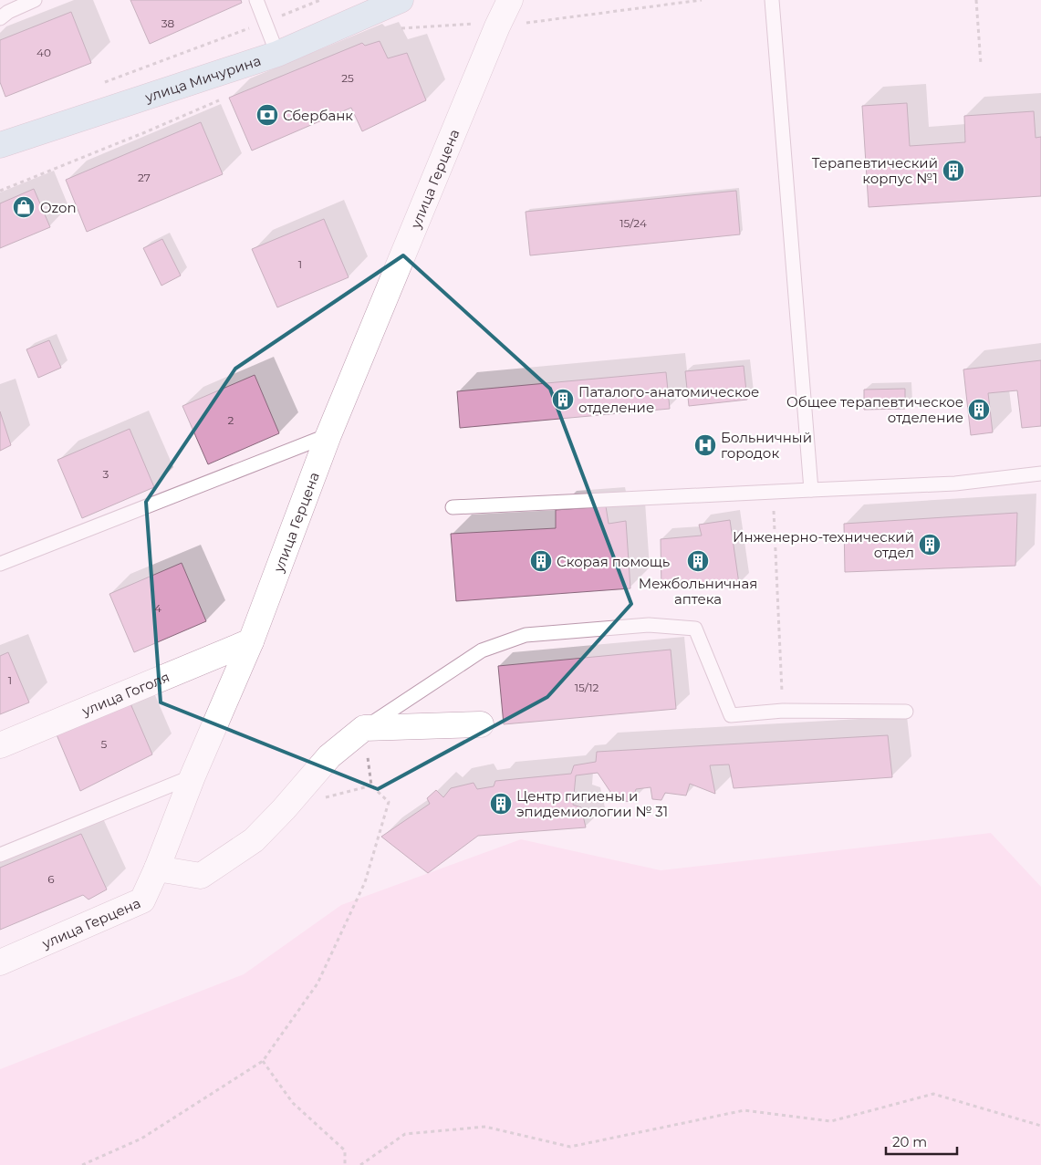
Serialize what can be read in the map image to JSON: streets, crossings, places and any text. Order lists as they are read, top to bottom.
{
  "streets": {
    "street": ["улица Мичурина", "улица Герцена", "улица Гоголя"]
  },
  "crossings": [
    ["улица Герцена", "улица Гоголя"]
  ],
  "places": {
    "bank": ["Сбербанк"],
    "building": [
      "Терапевтический корпус №1",
      "Паталого-анатомическое отделение",
      "Общее терапевтическое отделение",
      "Инженерно-технический отдел",
      "Скорая помощь",
      "Межбольничная аптека",
      "Центр гигиены и эпидемиологии № 31"
    ],
    "shop": ["Ozon"],
    "hospital": ["Больничный городок"]
  },
  "house_numbers": [
    "38",
    "40",
    "25",
    "27",
    "15/24",
    "1",
    "2",
    "3",
    "4",
    "1",
    "15/12",
    "5",
    "6"
  ],
  "scale_bar": "20 m"
}
